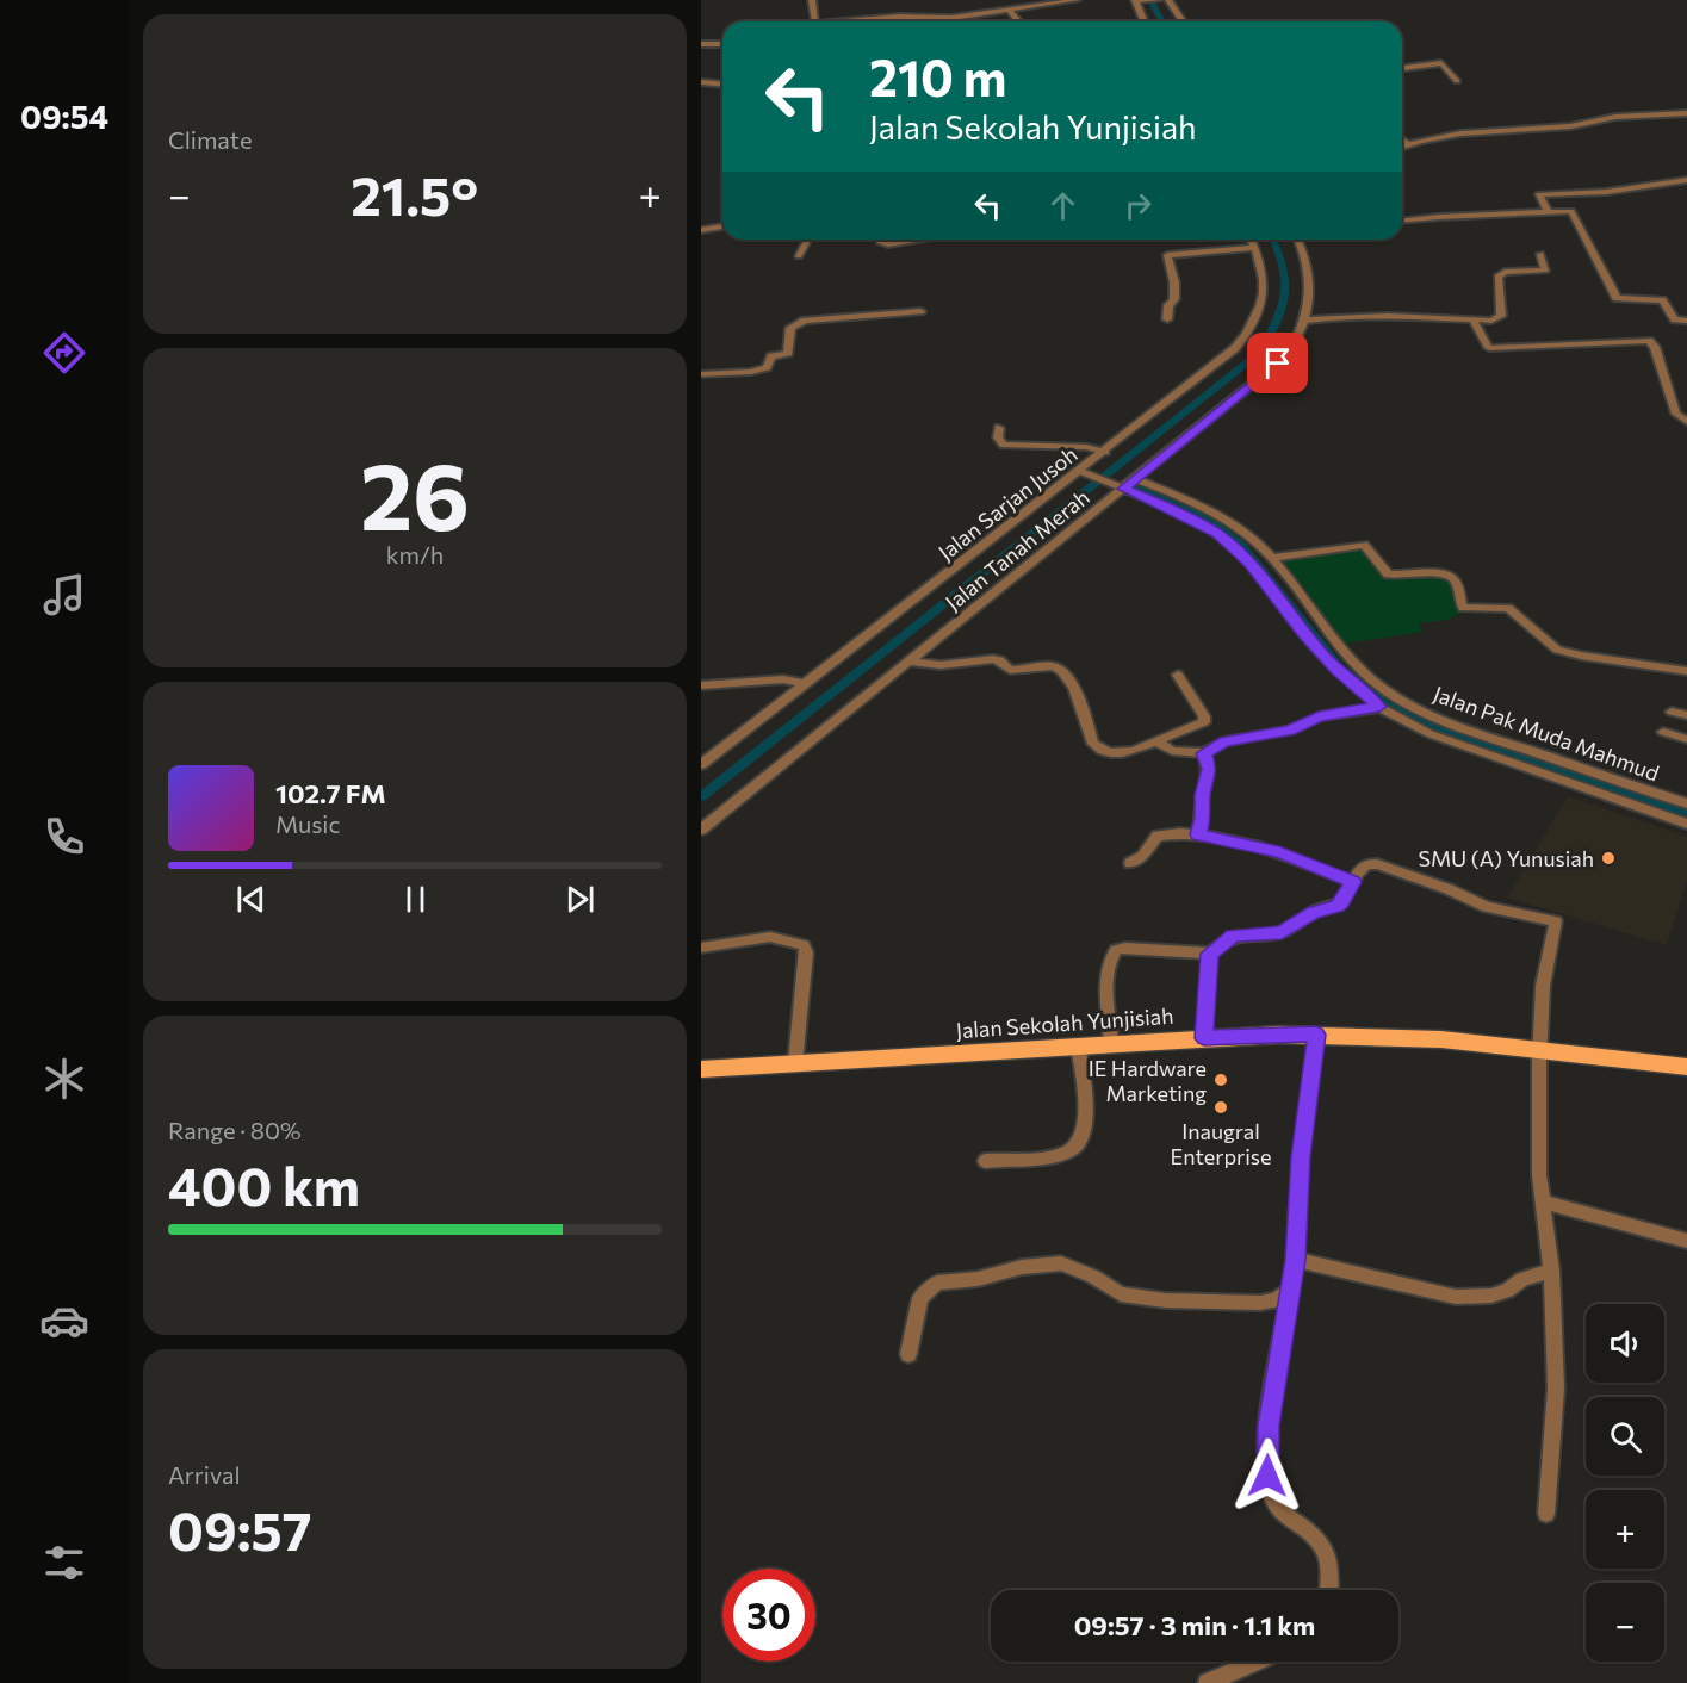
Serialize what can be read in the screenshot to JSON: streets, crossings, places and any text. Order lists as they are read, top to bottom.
{
  "streets": {
    "main road": ["Jalan Sekolah Yunjisiah"],
    "street": ["Jalan Sarjan Jusoh", "Jalan Tanah Merah", "Jalan Pak Muda Mahmud"]
  },
  "crossings": [
    ["Jalan Tanah Merah", "Jalan Pak Muda Mahmud"]
  ],
  "places": ["SMU (A) Yunusiah", "IE Hardware Marketing", "Inaugral Enterprise"],
  "page": {
    "tabs": "09:54",
    "tile": [
      "Climate",
      ["26", "km/h"],
      ["Range · 80%", "400 km"],
      ["Arrival", "09:57"]
    ],
    "turn": ["210 m", "Jalan Sekolah Yunjisiah"],
    "heat": ["−", "21.5°", "+"],
    "song": ["102.7 FM", "Music"],
    "map_buttons": ["+", "−"],
    "limit": "30",
    "trip": "09:57 · 3 min · 1.1 km"
  }
}
